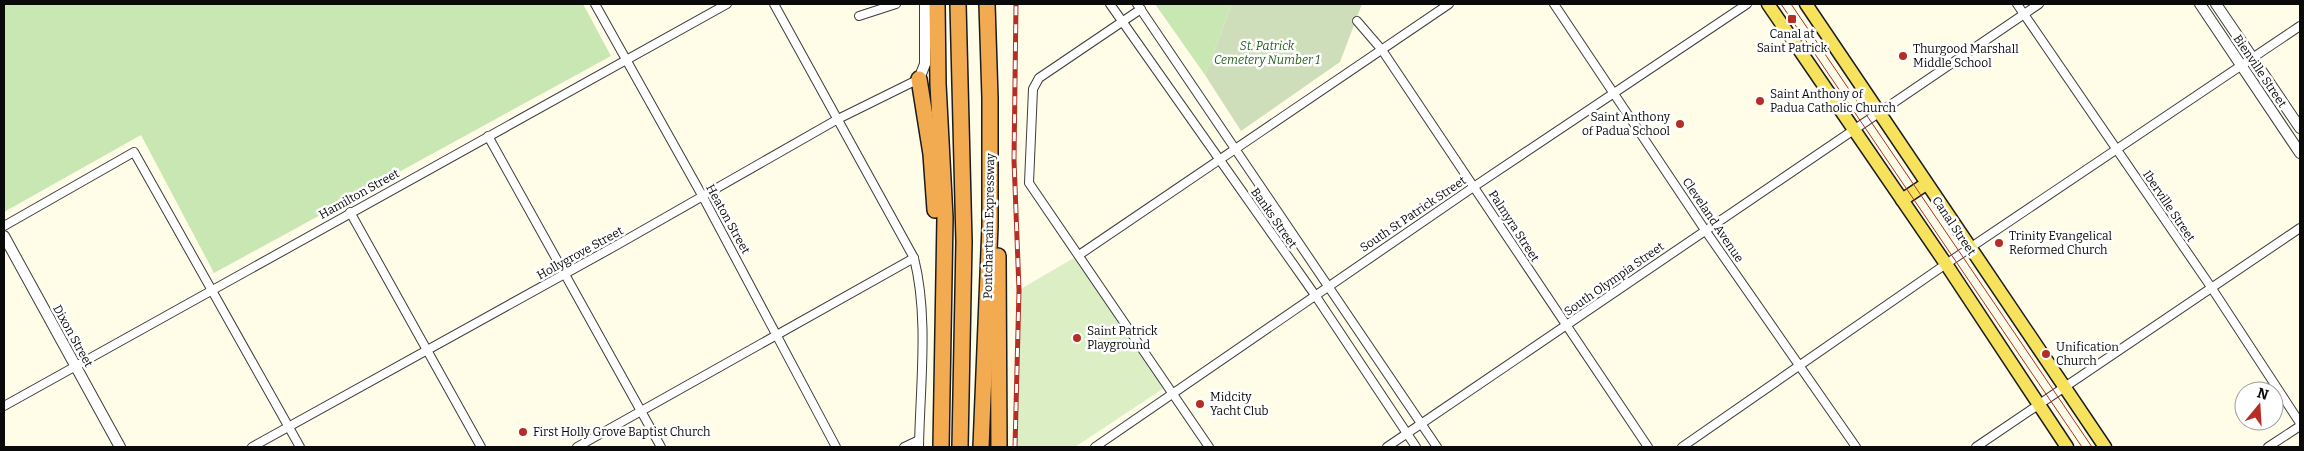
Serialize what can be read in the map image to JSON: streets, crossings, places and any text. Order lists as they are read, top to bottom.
{
  "streets": {
    "highway": ["Pontchartrain Expressway"],
    "main road": ["Canal Street"],
    "street": [
      "Bienville Street",
      "Hamilton Street",
      "Iberville Street",
      "South St Patrick Street",
      "Banks Street",
      "Heaton Street",
      "Cleveland Avenue",
      "Palmyra Street",
      "Hollygrove Street",
      "South Olympia Street",
      "Dixon Street"
    ]
  },
  "crossings": [
    ["Hamilton Street", "Heaton Street"],
    ["Hamilton Street", "Dixon Street"],
    ["Iberville Street", "South Olympia Street"],
    ["South St Patrick Street", "Banks Street"],
    ["South St Patrick Street", "Cleveland Avenue"],
    ["South St Patrick Street", "Palmyra Street"],
    ["Banks Street", "South Olympia Street"],
    ["Heaton Street", "Hollygrove Street"],
    ["Cleveland Avenue", "South Olympia Street"],
    ["Palmyra Street", "South Olympia Street"],
    ["Canal Street", "South Olympia Street"]
  ],
  "parks": ["St. Patrick Cemetery Number 1"],
  "places": {
    "transit": ["Canal at Saint Patrick"],
    "other": [
      "Thurgood Marshall Middle School",
      "Saint Anthony of Padua Catholic Church",
      "Saint Anthony of Padua School",
      "Trinity Evangelical Reformed Church",
      "Saint Patrick Playground",
      "Unification Church",
      "Midcity Yacht Club",
      "First Holly Grove Baptist Church"
    ]
  },
  "north": "top"
}
